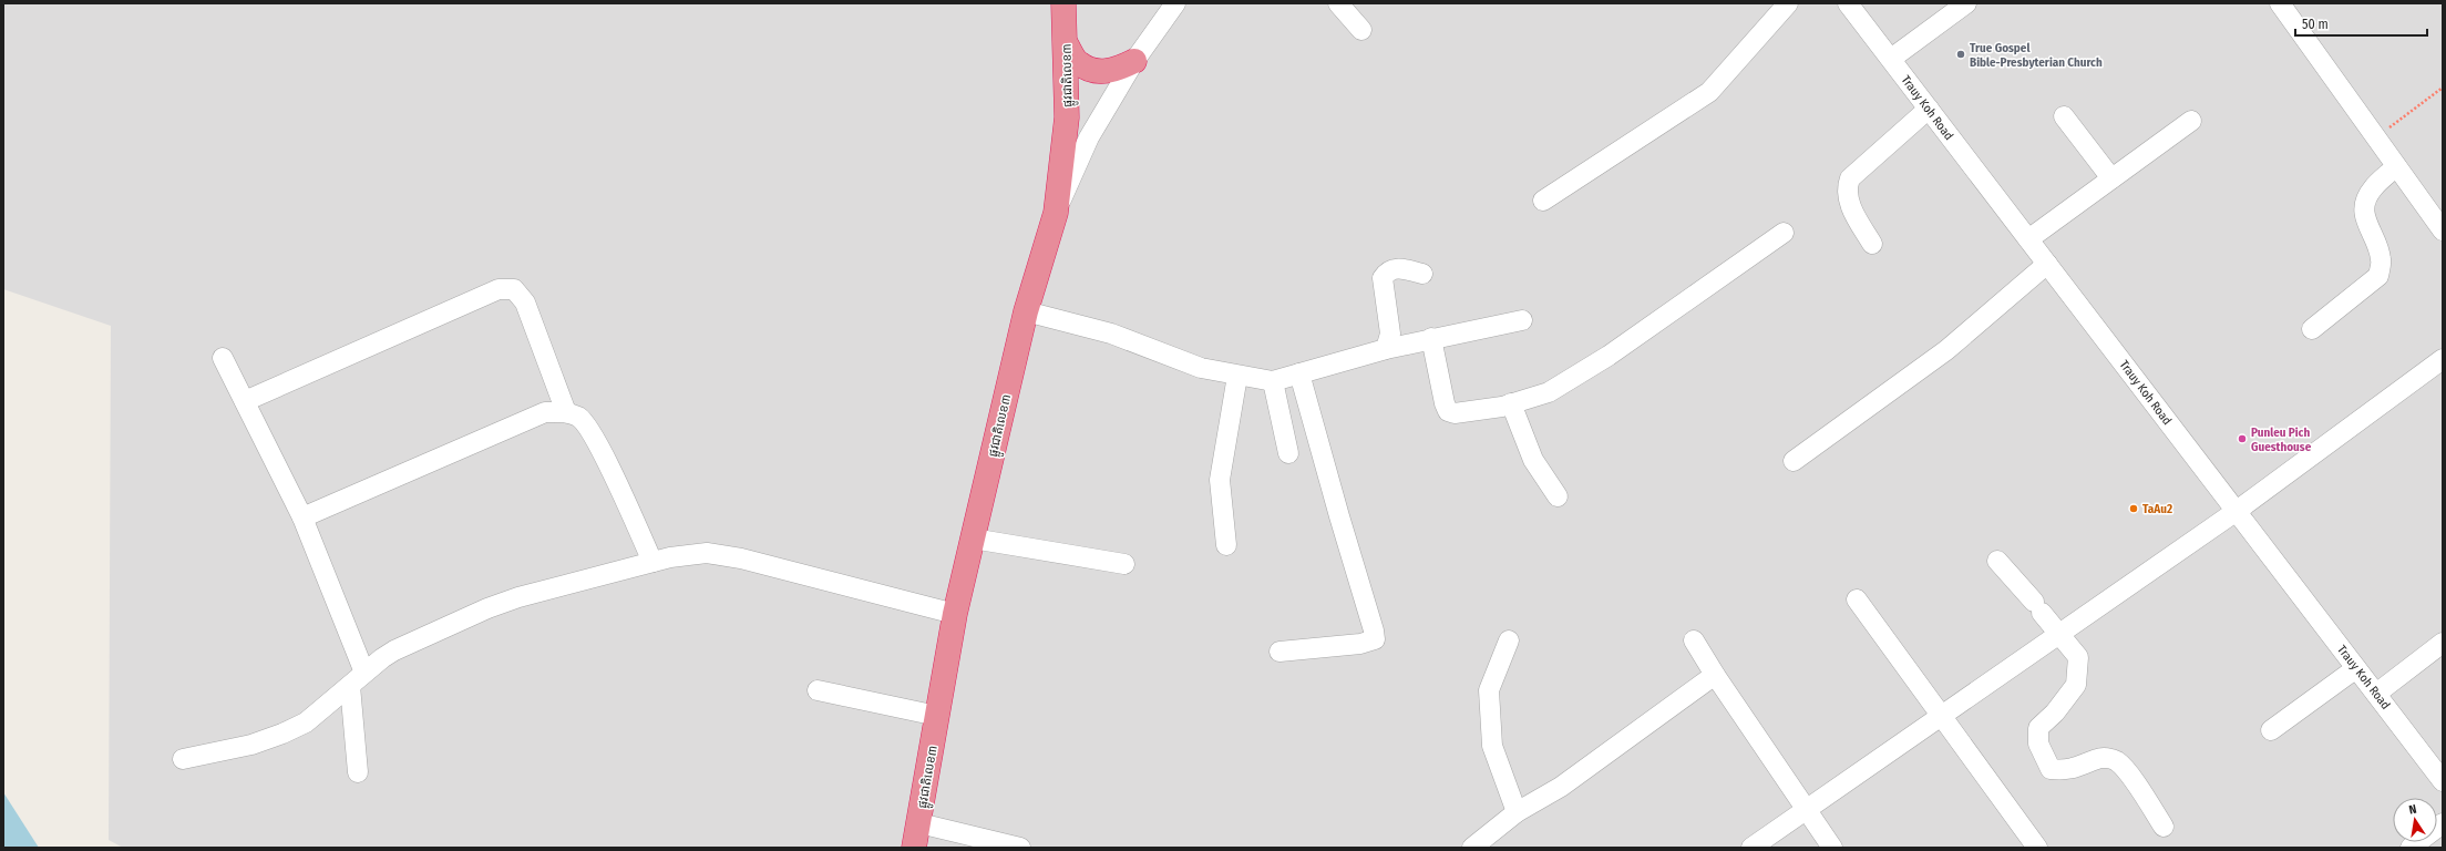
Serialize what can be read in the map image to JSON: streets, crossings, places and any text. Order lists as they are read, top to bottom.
{
  "streets": {
    "highway": ["ផ្លូវជាតិលេខ៣"],
    "street": ["Trauy Koh Road"]
  },
  "places": ["True Gospel Bible-Presbyterian Church", "Punleu Pich Guesthouse", "TaAu2"],
  "scale_bar": "50 m",
  "north": "top"
}
